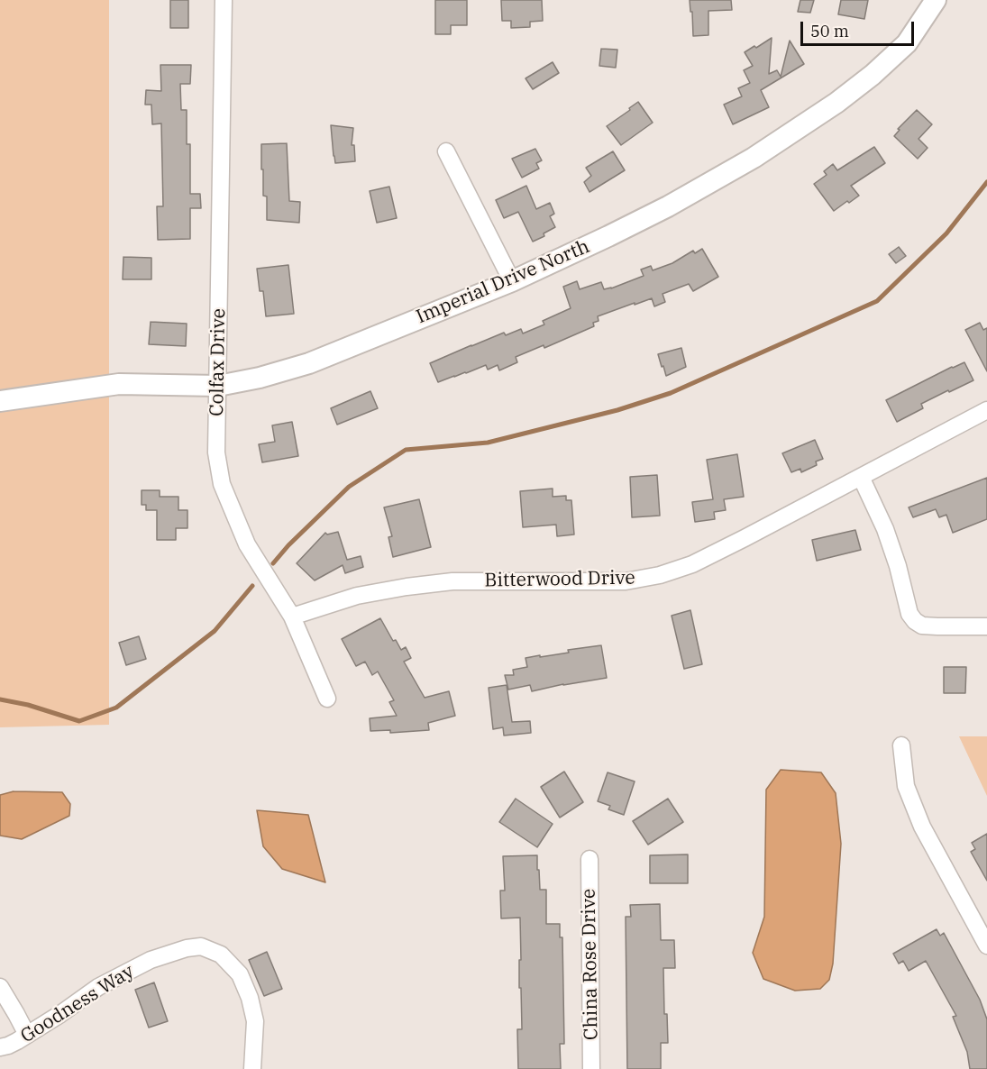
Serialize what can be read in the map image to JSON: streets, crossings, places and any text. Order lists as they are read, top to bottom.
{
  "streets": {
    "street": [
      "Imperial Drive North",
      "Colfax Drive",
      "Bitterwood Drive",
      "China Rose Drive",
      "Goodness Way"
    ]
  },
  "crossings": [
    ["Imperial Drive North", "Colfax Drive"],
    ["Colfax Drive", "Bitterwood Drive"]
  ],
  "scale_bar": "50 m"
}
